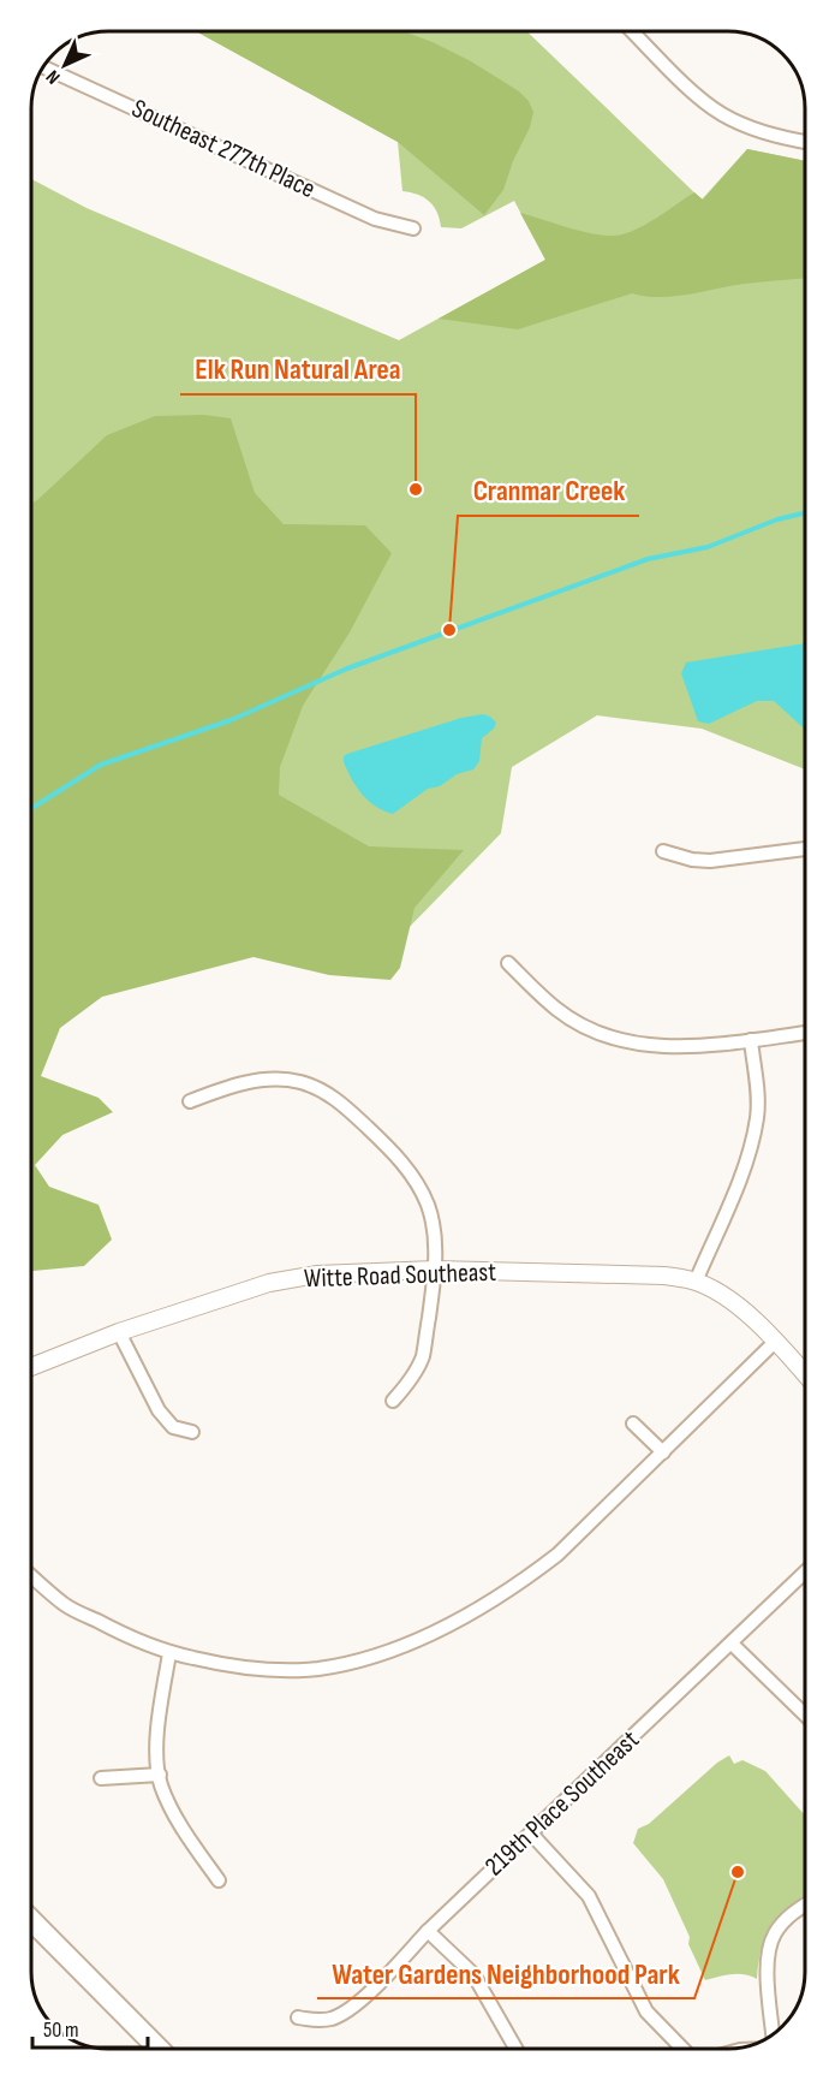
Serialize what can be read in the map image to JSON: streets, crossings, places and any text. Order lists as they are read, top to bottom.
{
  "streets": {
    "street": ["Southeast 277th Place", "Witte Road Southeast", "219th Place Southeast"]
  },
  "places": ["Elk Run Natural Area", "Cranmar Creek", "Water Gardens Neighborhood Park"],
  "scale_bar": "50 m",
  "north": "bottom left"
}
